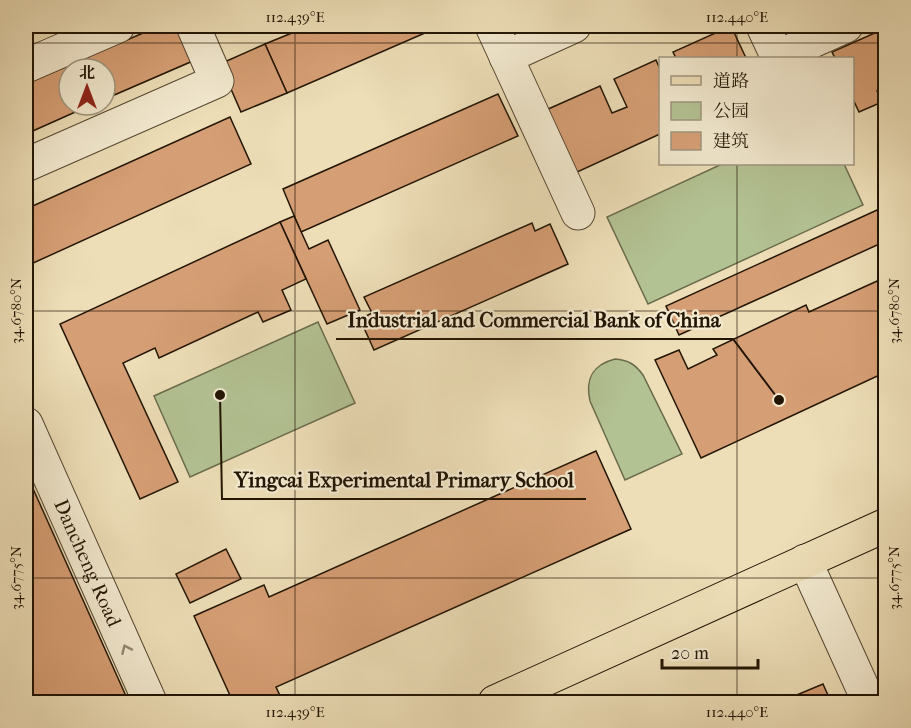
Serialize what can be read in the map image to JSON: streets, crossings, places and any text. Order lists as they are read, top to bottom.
{
  "streets": {
    "street": ["Dancheng Road"]
  },
  "one_way": ["Dancheng Road"],
  "places": ["Yingcai Experimental Primary School", "Industrial and Commercial Bank of China"],
  "legend": ["道路", "公园", "建筑"],
  "scale_bar": "20 m",
  "north": "top",
  "coordinates": [
    "112.439°E",
    "112.440°E",
    "34.6780°N",
    "34.6775°N"
  ]
}
